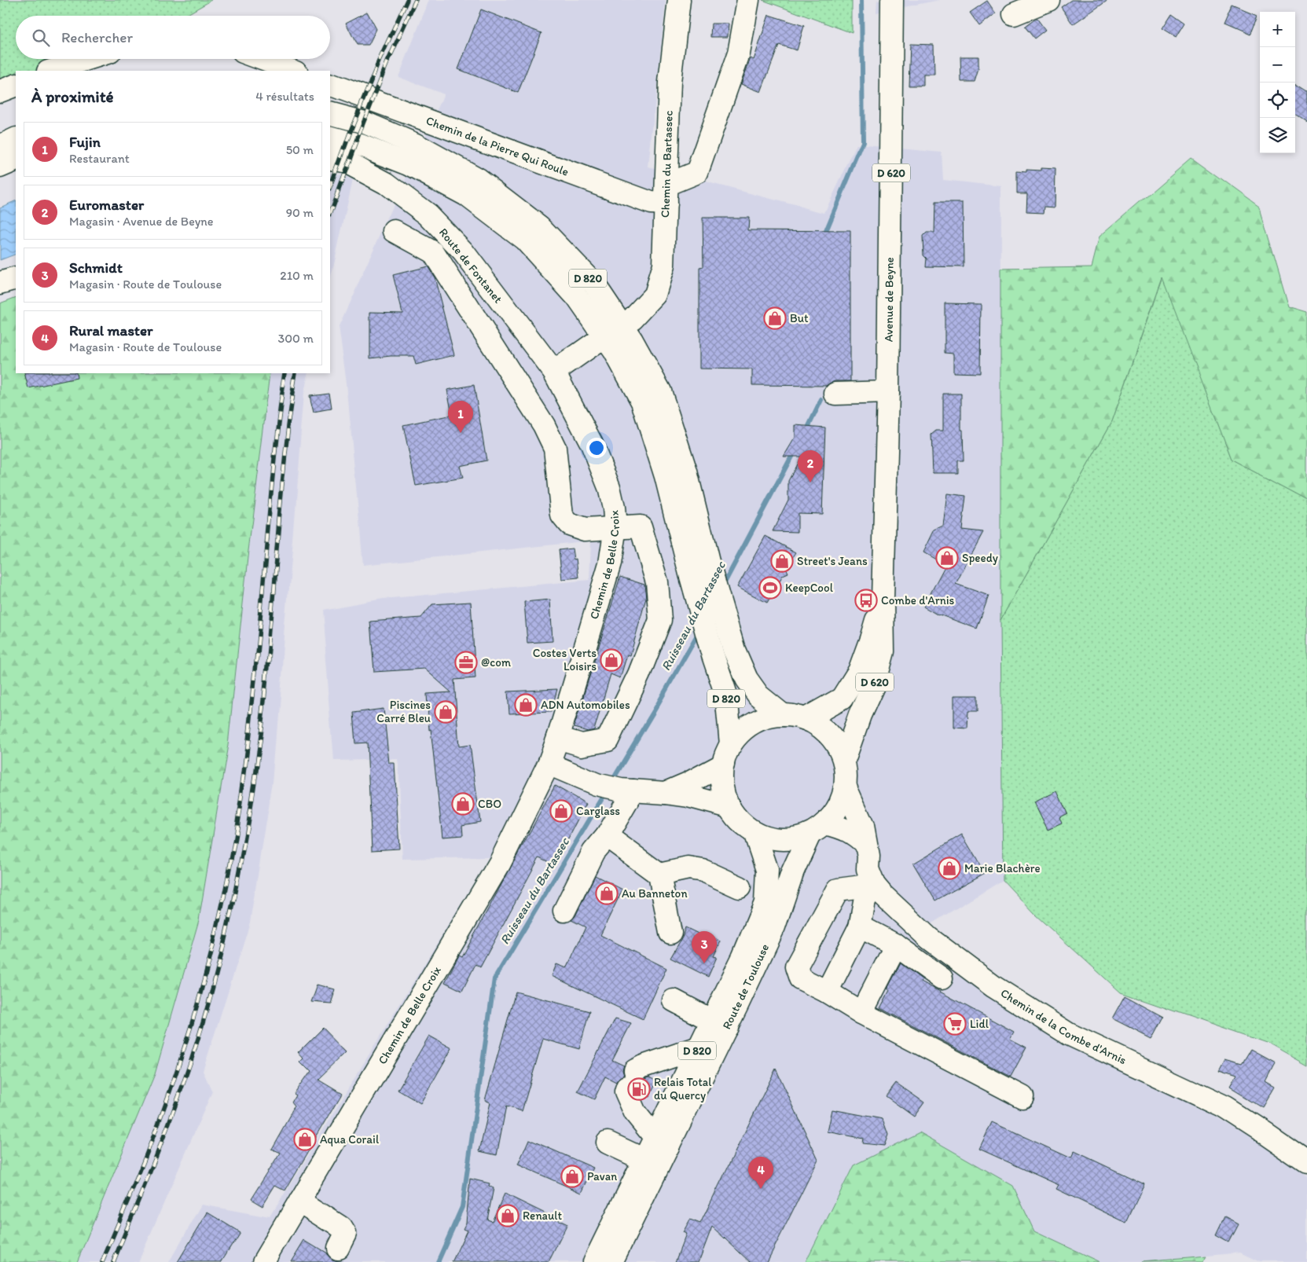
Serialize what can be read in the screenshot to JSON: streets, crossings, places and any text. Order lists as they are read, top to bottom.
{
  "streets": {
    "main road": [
      "Chemin de la Pierre Qui Roule",
      "Chemin du Bartassec",
      "D 620",
      "Route de Fontanet",
      "D 820",
      "Avenue de Beyne",
      "Chemin de Belle Croix",
      "Route de Toulouse",
      "Chemin de la Combe d'Arnis"
    ]
  },
  "crossings": [
    ["Chemin de la Pierre Qui Roule", "Chemin du Bartassec"],
    ["Route de Fontanet", "Chemin de Belle Croix"],
    ["D 820", "Avenue de Beyne"],
    ["D 820", "Route de Toulouse"],
    ["D 820", "Chemin de la Combe d'Arnis"],
    ["Avenue de Beyne", "Route de Toulouse"],
    ["Avenue de Beyne", "Chemin de la Combe d'Arnis"],
    ["Route de Toulouse", "Chemin de la Combe d'Arnis"]
  ],
  "water": ["Ruisseau du Bartassec"],
  "places": {
    "shop": [
      "But",
      "Speedy",
      "Street's Jeans",
      "Costes Verts Loisirs",
      "ADN Automobiles",
      "Piscines Carré Bleu",
      "CBO",
      "Carglass",
      "Marie Blachère",
      "Au Banneton",
      "Aqua Corail",
      "Pavan",
      "Renault"
    ],
    "sports": ["KeepCool"],
    "bus stop": ["Combe d'Arnis"],
    "office": ["@com"],
    "supermarket": ["Lidl"],
    "fuel station": ["Relais Total du Quercy"]
  },
  "page": {
    "map_buttons": ["+", "−"],
    "search": "Rechercher",
    "heading": ["À proximité", "4 résultats"],
    "list": [
      {
        "mark": "1",
        "name": "Fujin",
        "note": "Restaurant",
        "value": "50 m"
      },
      {
        "mark": "2",
        "name": "Euromaster",
        "note": "Magasin · Avenue de Beyne",
        "value": "90 m"
      },
      {
        "mark": "3",
        "name": "Schmidt",
        "note": "Magasin · Route de Toulouse",
        "value": "210 m"
      },
      {
        "mark": "4",
        "name": "Rural master",
        "note": "Magasin · Route de Toulouse",
        "value": "300 m"
      }
    ],
    "pins": [
      "1",
      "2",
      "3",
      "4"
    ]
  }
}
